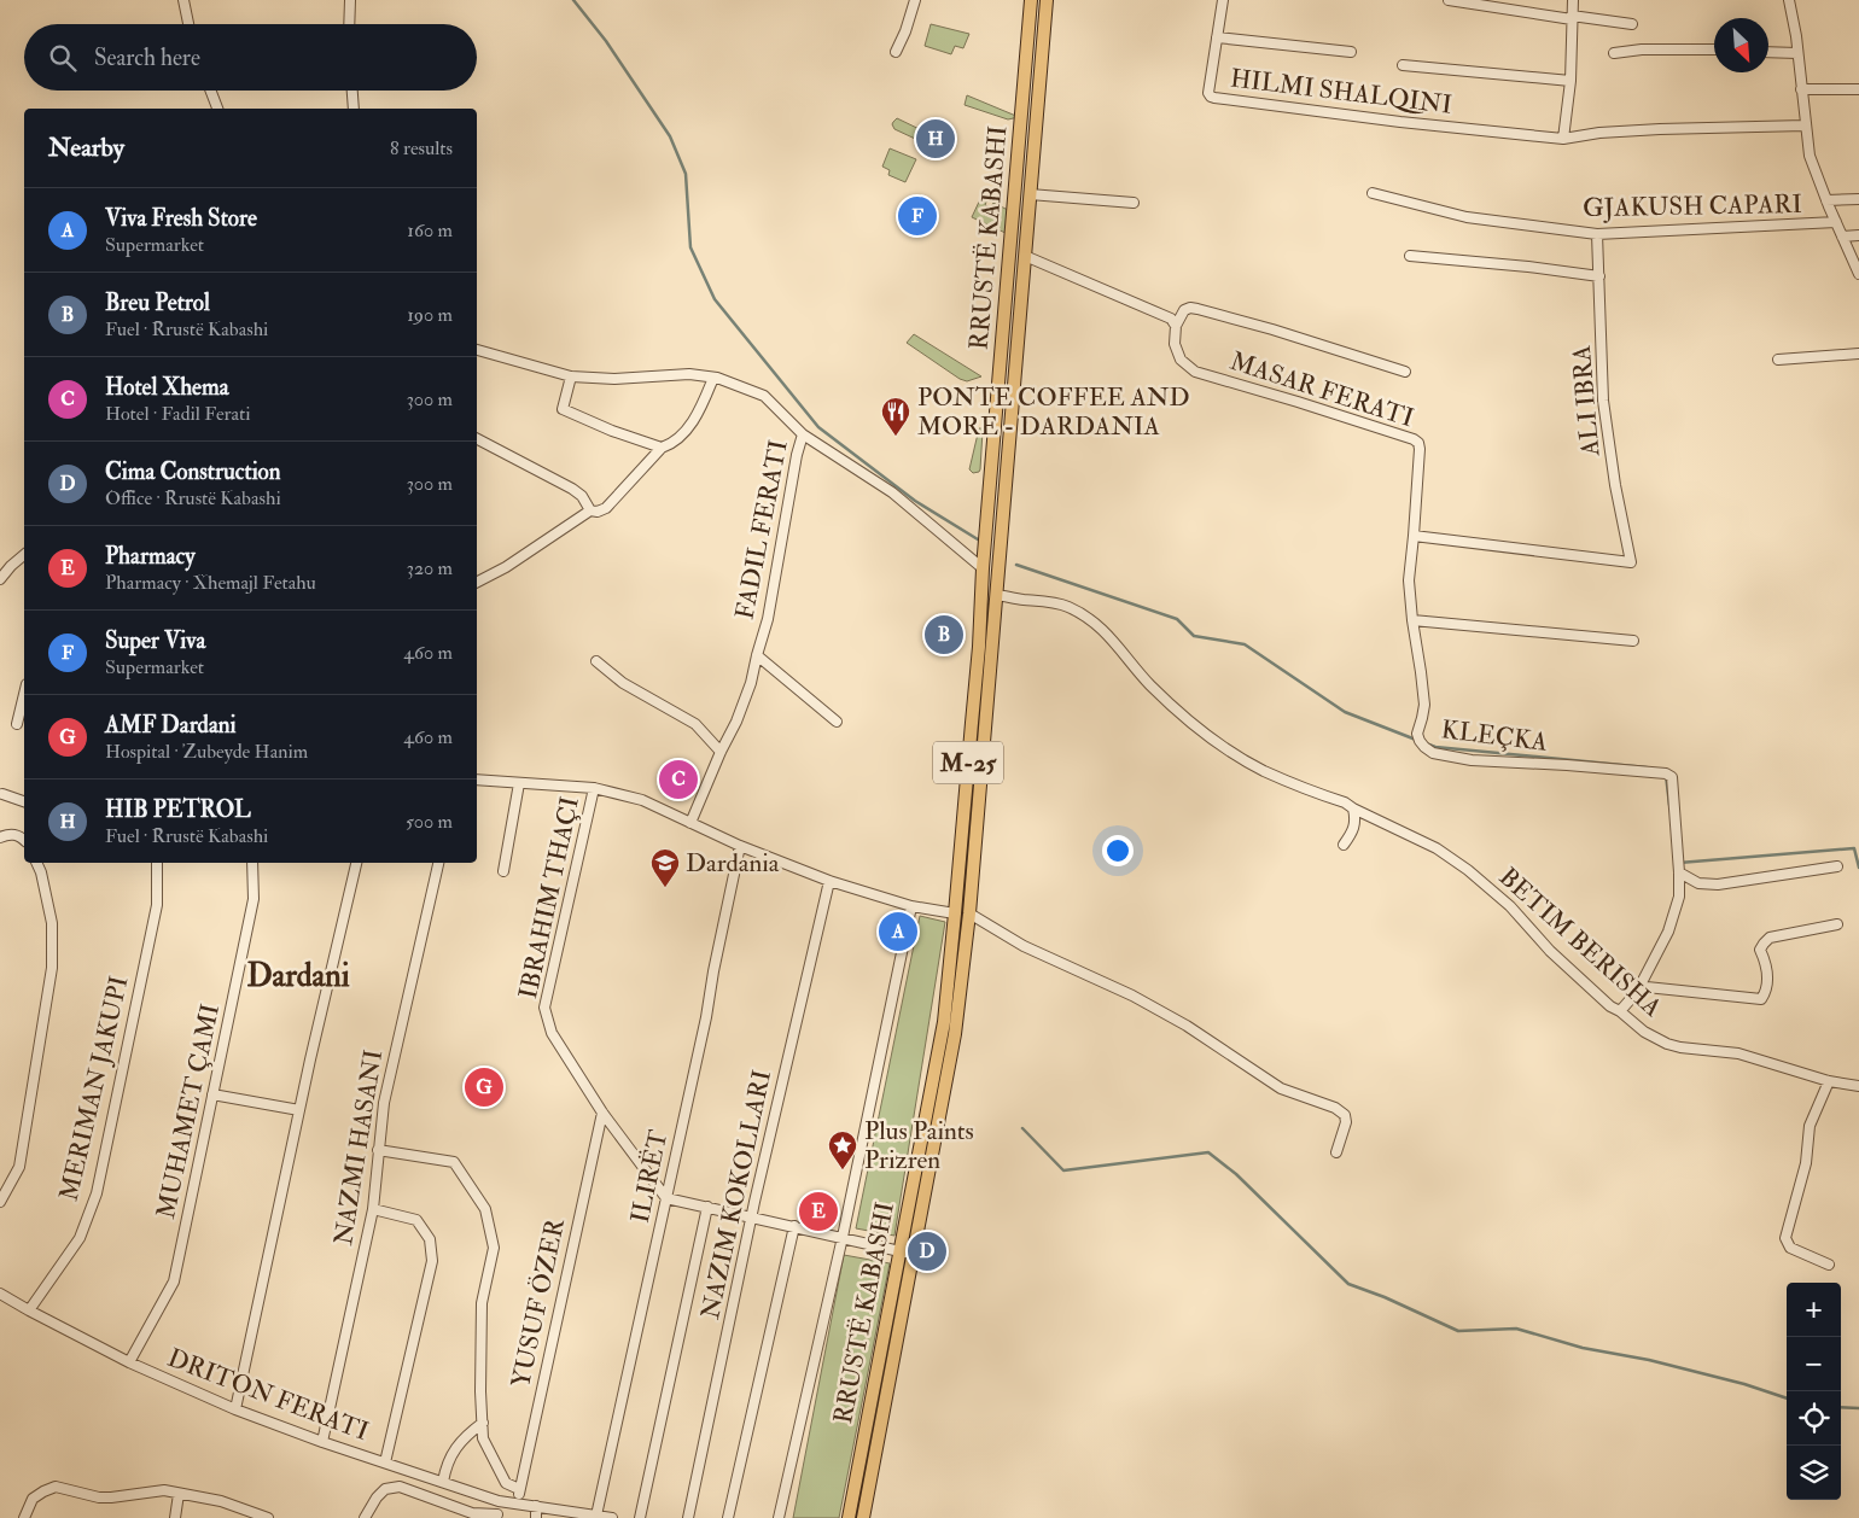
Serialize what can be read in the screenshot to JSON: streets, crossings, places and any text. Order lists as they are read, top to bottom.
{
  "streets": {
    "main road": ["RRUSTË KABASHI", "M-25"],
    "street": [
      "HILMI SHALQINI",
      "GJAKUSH CAPARI",
      "MASAR FERATI",
      "ALI IBRA",
      "FADIL FERATI",
      "KLEÇKA",
      "IBRAHIM THAÇI",
      "BETIM BERISHA",
      "MERIMAN JAKUPI",
      "MUHAMET ÇAMI",
      "NAZMI HASANI",
      "ILIRËT",
      "NAZIM KOKOLLARI",
      "YUSUF ÖZER",
      "DRITON FERATI"
    ]
  },
  "crossings": [
    ["GJAKUSH CAPARI", "ALI IBRA"],
    ["RRUSTË KABASHI", "BETIM BERISHA"],
    ["MASAR FERATI", "ALI IBRA"],
    ["MASAR FERATI", "KLEÇKA"],
    ["ALI IBRA", "KLEÇKA"],
    ["IBRAHIM THAÇI", "ILIRËT"],
    ["IBRAHIM THAÇI", "YUSUF ÖZER"],
    ["MERIMAN JAKUPI", "DRITON FERATI"],
    ["MUHAMET ÇAMI", "DRITON FERATI"],
    ["NAZMI HASANI", "DRITON FERATI"],
    ["ILIRËT", "DRITON FERATI"],
    ["YUSUF ÖZER", "DRITON FERATI"]
  ],
  "districts": ["Dardani"],
  "places": {
    "restaurant": ["PONTE COFFEE AND MORE - DARDANIA"],
    "school or university": ["Dardania"],
    "place": ["Plus Paints Prizren"]
  },
  "north": "bottom right",
  "page": {
    "search": "Search here",
    "heading": ["Nearby", "8 results"],
    "pins": [
      "H",
      "F",
      "B",
      "C",
      "A",
      "G",
      "E",
      "D"
    ],
    "list": [
      {
        "mark": "A",
        "name": "Viva Fresh Store",
        "note": "Supermarket",
        "value": "160 m"
      },
      {
        "mark": "B",
        "name": "Breu Petrol",
        "note": "Fuel · Rrustë Kabashi",
        "value": "190 m"
      },
      {
        "mark": "C",
        "name": "Hotel Xhema",
        "note": "Hotel · Fadil Ferati",
        "value": "300 m"
      },
      {
        "mark": "D",
        "name": "Cima Construction",
        "note": "Office · Rrustë Kabashi",
        "value": "300 m"
      },
      {
        "mark": "E",
        "name": "Pharmacy",
        "note": "Pharmacy · Xhemajl Fetahu",
        "value": "320 m"
      },
      {
        "mark": "F",
        "name": "Super Viva",
        "note": "Supermarket",
        "value": "460 m"
      },
      {
        "mark": "G",
        "name": "AMF Dardani",
        "note": "Hospital · Zubeyde Hanim",
        "value": "460 m"
      },
      {
        "mark": "H",
        "name": "HIB PETROL",
        "note": "Fuel · Rrustë Kabashi",
        "value": "500 m"
      }
    ],
    "map_buttons": ["+", "−"]
  }
}
